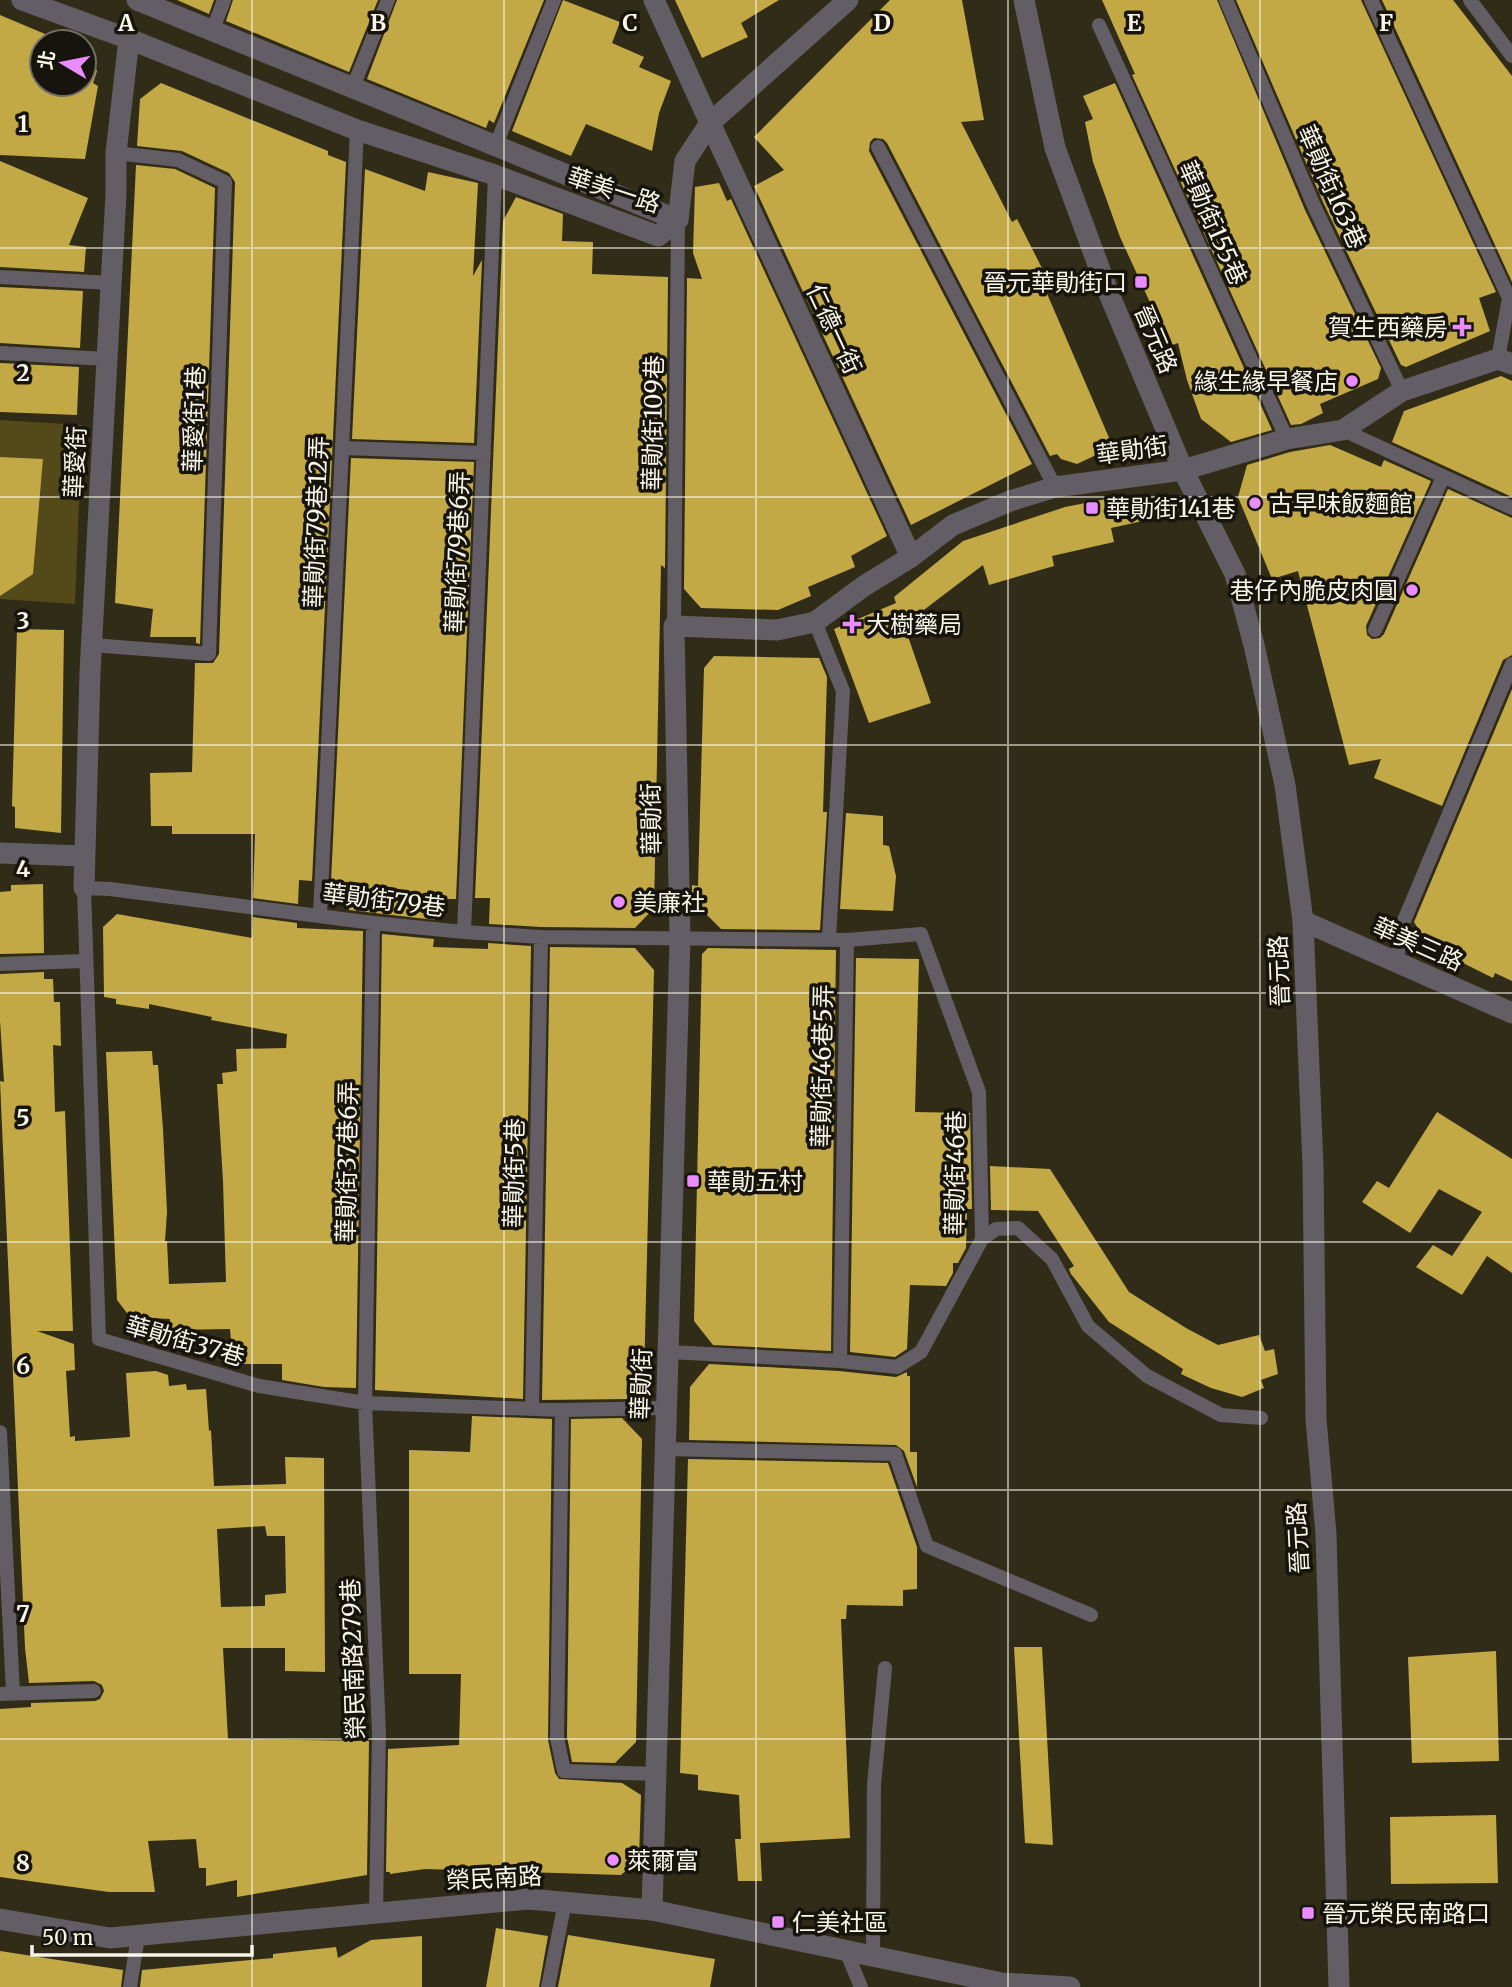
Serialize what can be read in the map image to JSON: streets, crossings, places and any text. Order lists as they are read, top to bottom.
{
  "streets": {
    "street": [
      "華美一路",
      "仁德一街",
      "晉元路",
      "華勛街",
      "華愛街",
      "華美三路",
      "榮民南路"
    ],
    "lane": [
      "華勛街163巷",
      "華勛街155巷",
      "華愛街1巷",
      "華勛街109巷",
      "華勛街79巷12弄",
      "華勛街79巷6弄",
      "華勛街79巷",
      "華勛街46巷5弄",
      "華勛街37巷6弄",
      "華勛街5巷",
      "華勛街46巷",
      "華勛街37巷",
      "榮民南路279巷"
    ]
  },
  "crossings": [
    ["華勛街163巷", "華勛街"],
    ["華美一路", "華勛街109巷"],
    ["華美一路", "華愛街"],
    ["華美一路", "華勛街79巷12弄"],
    ["華美一路", "華勛街79巷6弄"],
    ["華勛街155巷", "華勛街"],
    ["仁德一街", "華勛街"],
    ["晉元路", "華勛街"],
    ["晉元路", "華美三路"],
    ["華愛街1巷", "華愛街"],
    ["華勛街109巷", "華勛街"],
    ["華勛街", "華勛街79巷"],
    ["華勛街", "華勛街46巷"],
    ["華勛街", "華勛街37巷"],
    ["華勛街", "榮民南路"],
    ["華愛街", "華勛街79巷"],
    ["華愛街", "華勛街37巷"],
    ["華勛街79巷12弄", "華勛街79巷"],
    ["華勛街79巷6弄", "華勛街79巷"],
    ["華勛街79巷", "華勛街46巷5弄"],
    ["華勛街79巷", "華勛街37巷6弄"],
    ["華勛街79巷", "華勛街5巷"],
    ["華勛街79巷", "華勛街46巷"],
    ["華勛街79巷", "華勛街37巷"],
    ["華勛街46巷5弄", "華勛街46巷"],
    ["華勛街37巷6弄", "華勛街37巷"],
    ["華勛街37巷6弄", "榮民南路279巷"],
    ["華勛街5巷", "華勛街37巷"],
    ["華勛街37巷", "榮民南路279巷"],
    ["榮民南路279巷", "榮民南路"]
  ],
  "places": {
    "transit": [
      "晉元華勛街口",
      "華勛街141巷",
      "華勛五村",
      "晉元榮民南路口",
      "仁美社區"
    ],
    "health": ["賀生西藥房", "大樹藥局"],
    "other": [
      "緣生緣早餐店",
      "古早味飯麵館",
      "巷仔內脆皮肉圓",
      "美廉社",
      "萊爾富"
    ]
  },
  "scale_bar": "50 m",
  "north": "left",
  "grid": {
    "columns": [
      "A",
      "B",
      "C",
      "D",
      "E",
      "F"
    ],
    "rows": [
      "1",
      "2",
      "3",
      "4",
      "5",
      "6",
      "7",
      "8"
    ]
  }
}
